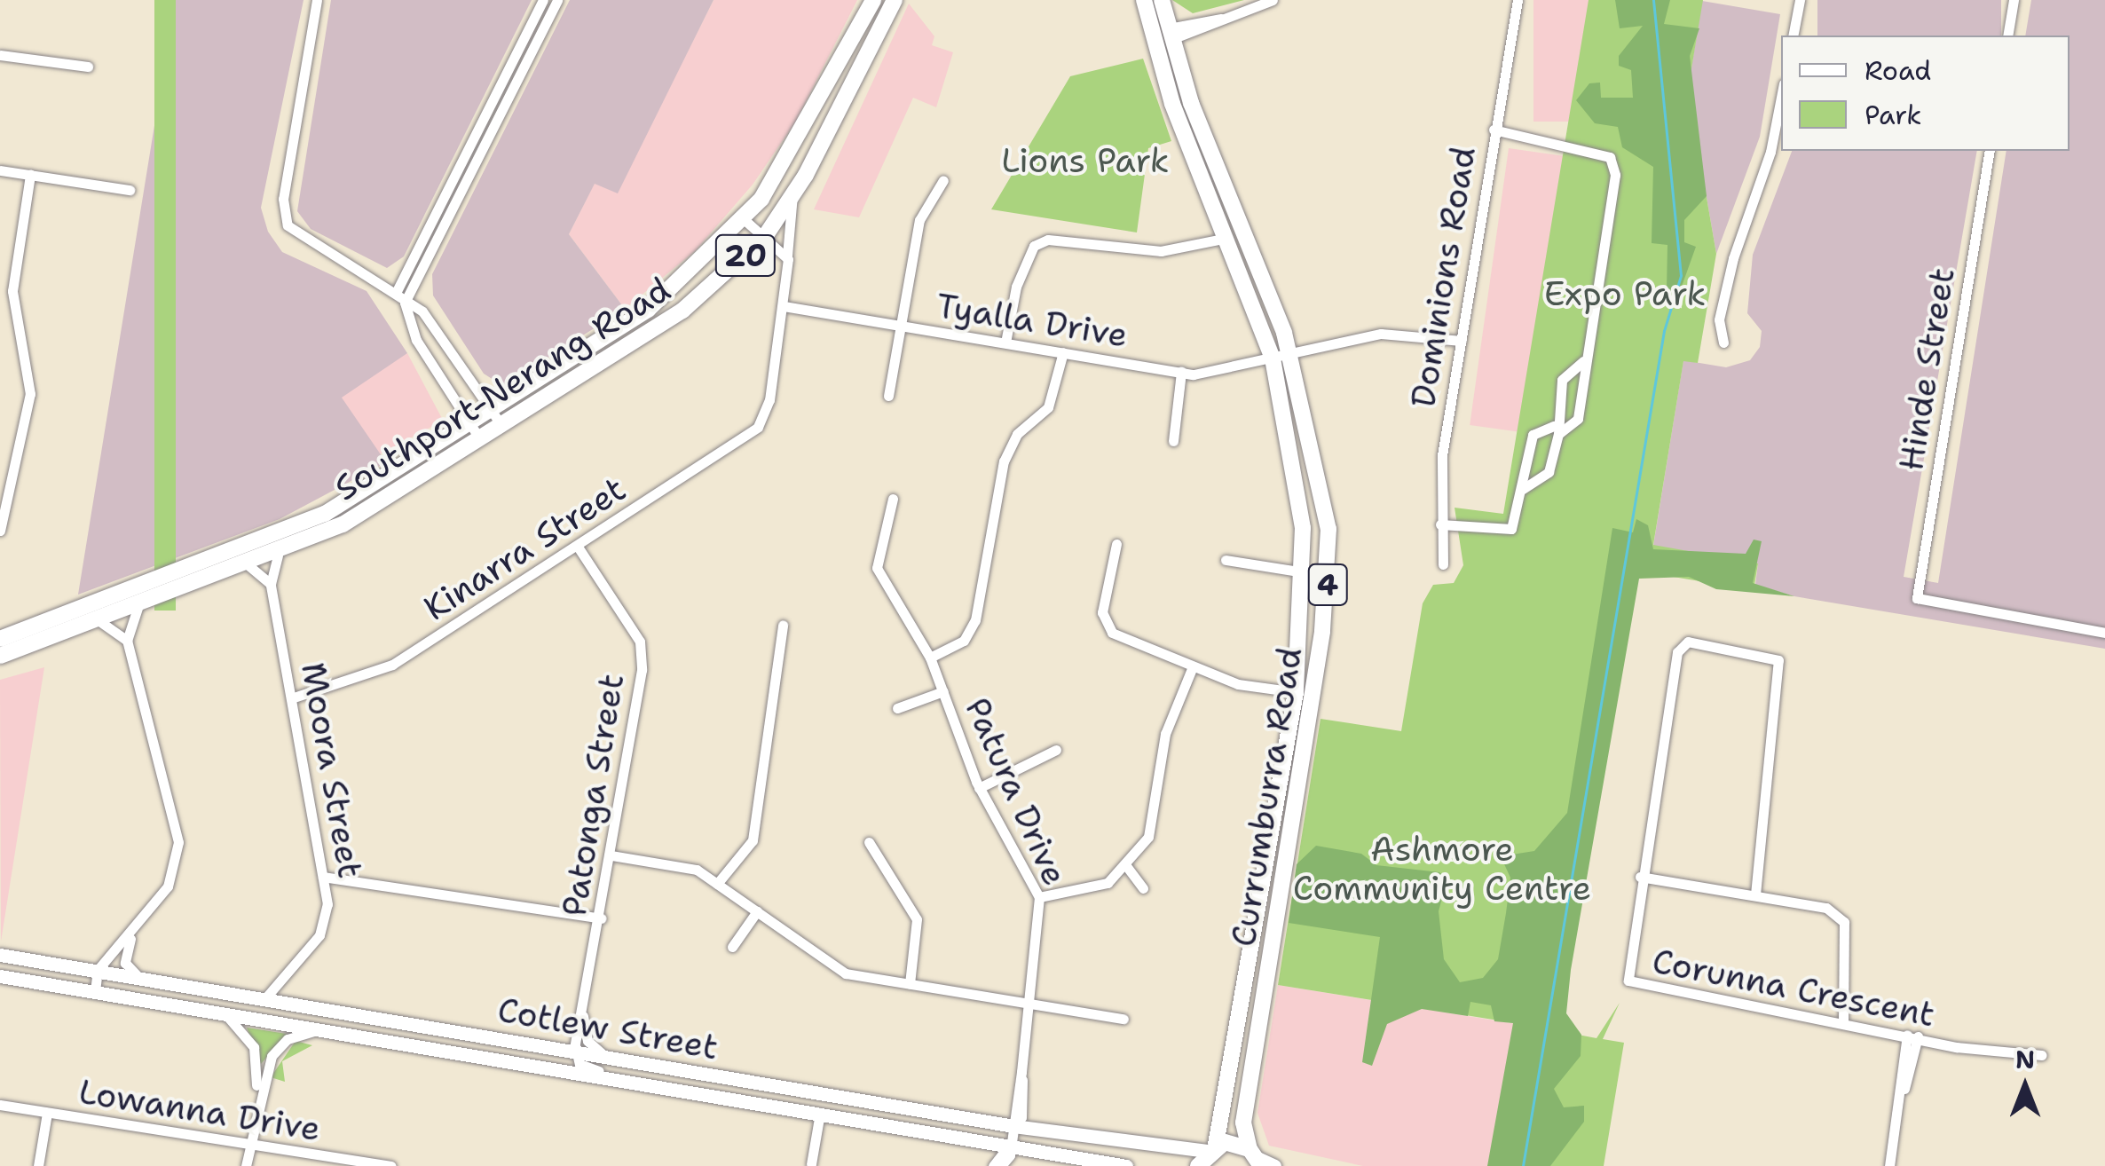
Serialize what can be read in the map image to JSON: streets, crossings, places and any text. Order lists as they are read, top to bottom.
{
  "streets": {
    "main road": [
      "20",
      "Southport-Nerang Road",
      "4",
      "Currumburra Road",
      "Cotlew Street"
    ],
    "street": [
      "Dominions Road",
      "Tyalla Drive",
      "Hinde Street",
      "Kinarra Street",
      "Moora Street",
      "Patura Drive",
      "Patonga Street",
      "Corunna Crescent",
      "Lowanna Drive"
    ]
  },
  "crossings": [
    ["Dominions Road", "Tyalla Drive"],
    ["Tyalla Drive", "Kinarra Street"],
    ["Tyalla Drive", "Currumburra Road"],
    ["Southport-Nerang Road", "Moora Street"],
    ["Kinarra Street", "Moora Street"],
    ["Kinarra Street", "Patonga Street"],
    ["4", "Currumburra Road"],
    ["4", "Cotlew Street"],
    ["Moora Street", "Cotlew Street"],
    ["Patura Drive", "Cotlew Street"],
    ["Patonga Street", "Cotlew Street"],
    ["Currumburra Road", "Cotlew Street"]
  ],
  "parks": ["Lions Park", "Expo Park", "Ashmore Community Centre"],
  "legend": ["Road", "Park"],
  "north": "top"
}
